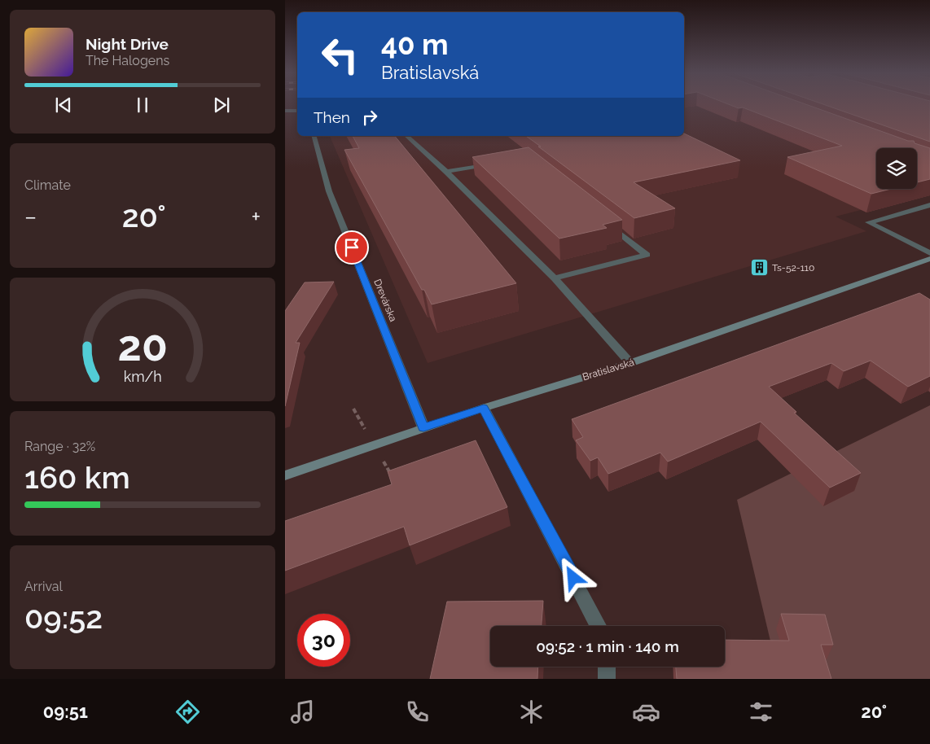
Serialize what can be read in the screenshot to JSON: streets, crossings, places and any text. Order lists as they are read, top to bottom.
{
  "streets": {
    "main road": ["Bratislavská"],
    "street": ["Drevárska"]
  },
  "crossings": [
    ["Drevárska", "Bratislavská"]
  ],
  "places": {
    "building": ["Ts-52-110"]
  },
  "page": {
    "turn": ["40 m", "Bratislavská"],
    "song": ["Night Drive", "The Halogens"],
    "then": "Then",
    "tile": [
      "Climate",
      ["Range · 32%", "160 km"],
      ["Arrival", "09:52"]
    ],
    "heat": ["−", "20°", "+"],
    "limit": "30",
    "trip": "09:52 · 1 min · 140 m",
    "tabs": ["09:51", "20°"],
    "gauge": ["20", "km/h"]
  }
}
